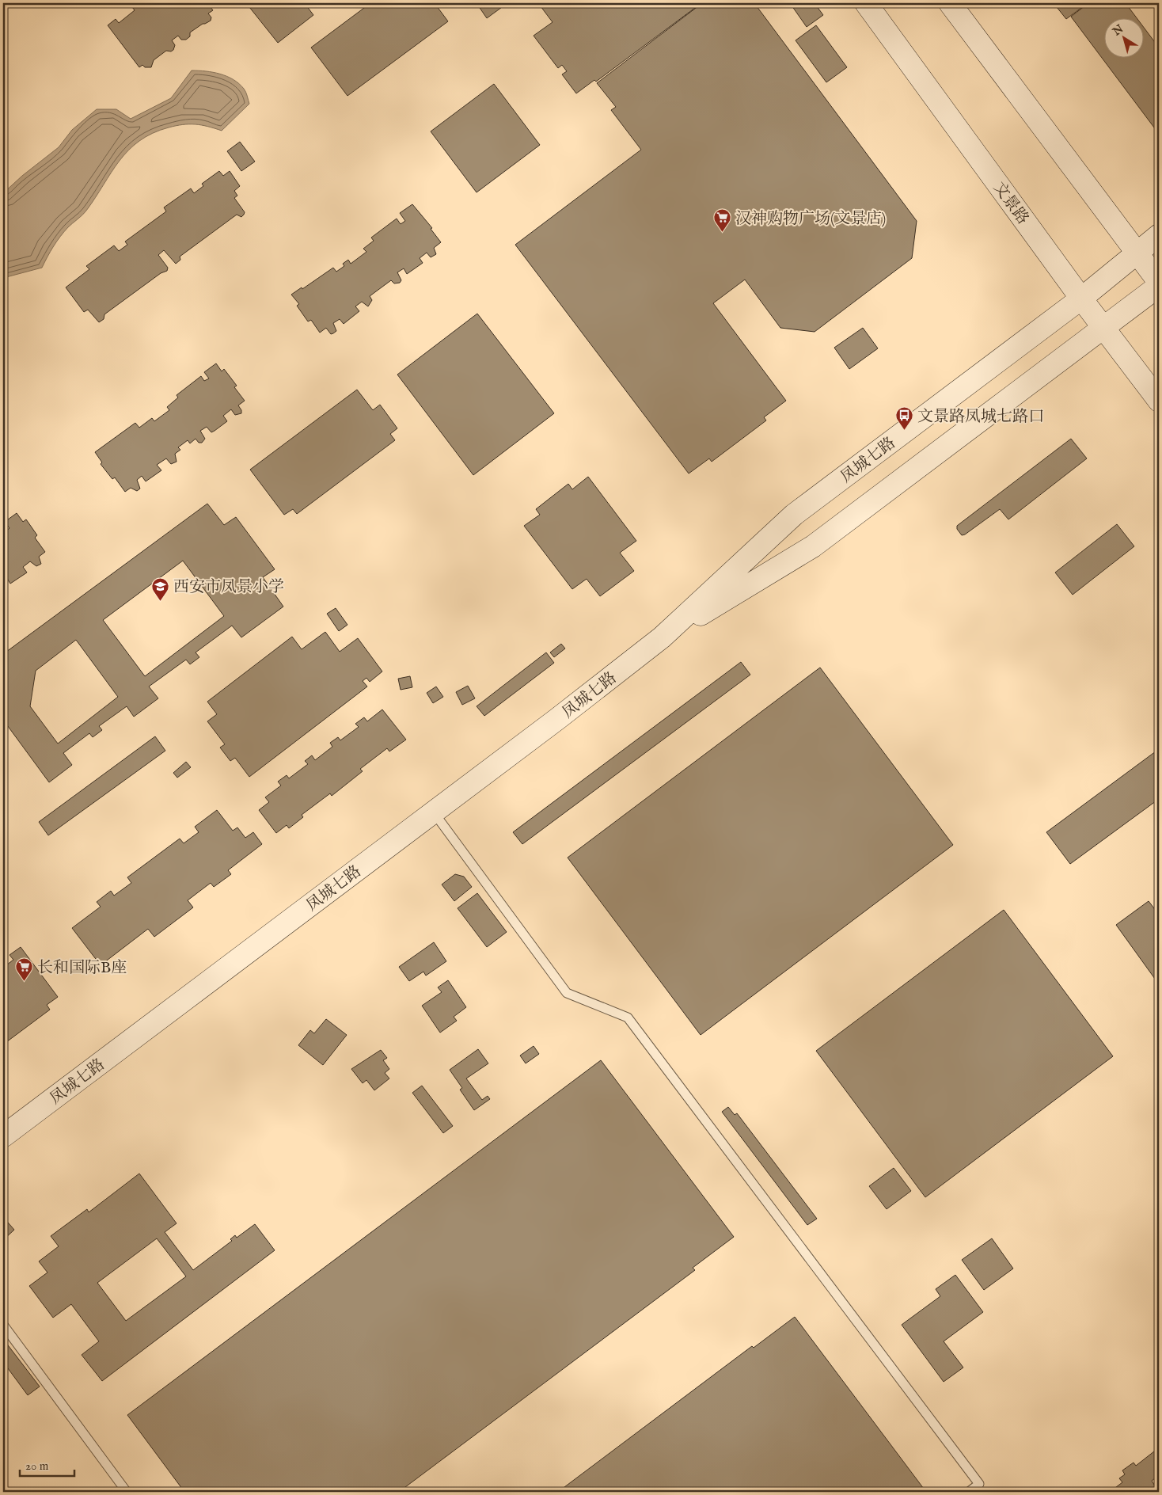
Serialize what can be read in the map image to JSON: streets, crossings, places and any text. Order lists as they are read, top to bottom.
{
  "streets": {
    "street": ["文景路", "凤城七路"]
  },
  "crossings": [
    ["文景路", "凤城七路"]
  ],
  "places": {
    "supermarket": ["汉神购物广场(文景店)", "长和国际B座"],
    "bus stop": ["文景路凤城七路口"],
    "school or university": ["西安市凤景小学"]
  },
  "scale_bar": "20 m",
  "north": "top left"
}
